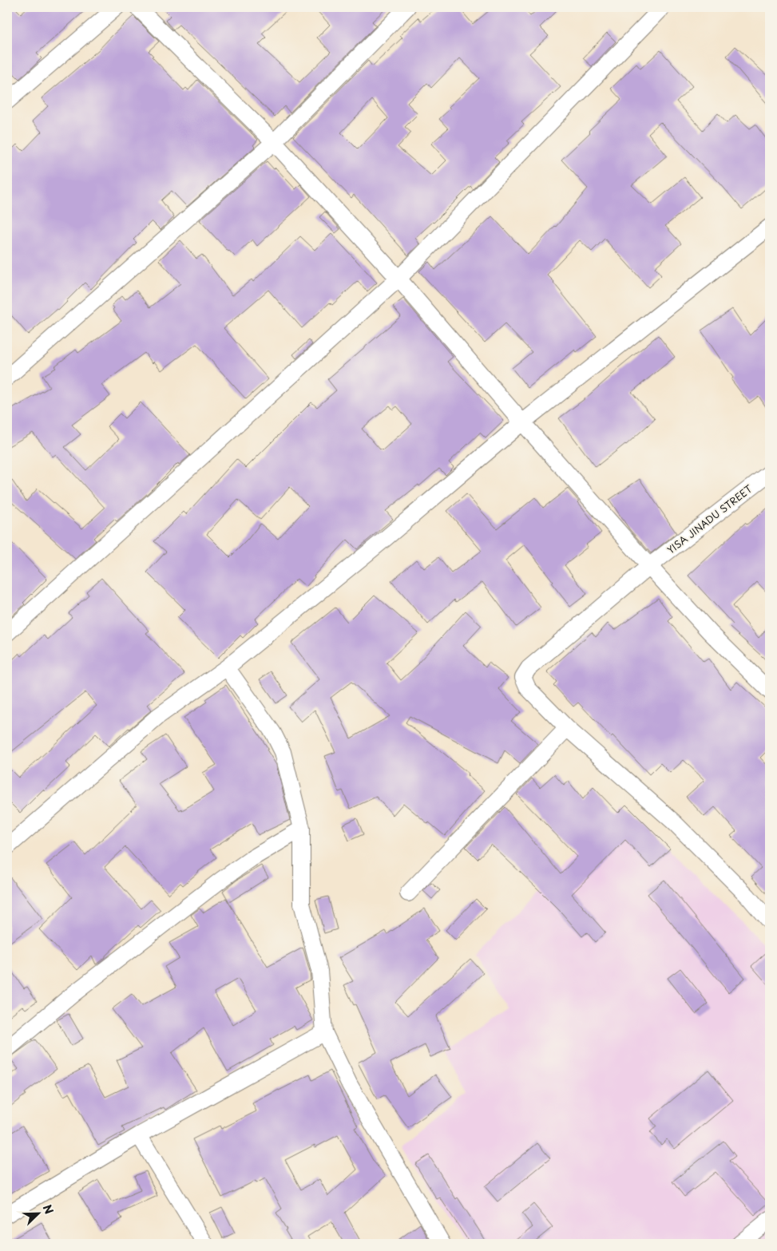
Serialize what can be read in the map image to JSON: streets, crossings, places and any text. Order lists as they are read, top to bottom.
{
  "streets": {
    "street": ["YISA JINADU STREET"]
  },
  "north": "top right"
}
